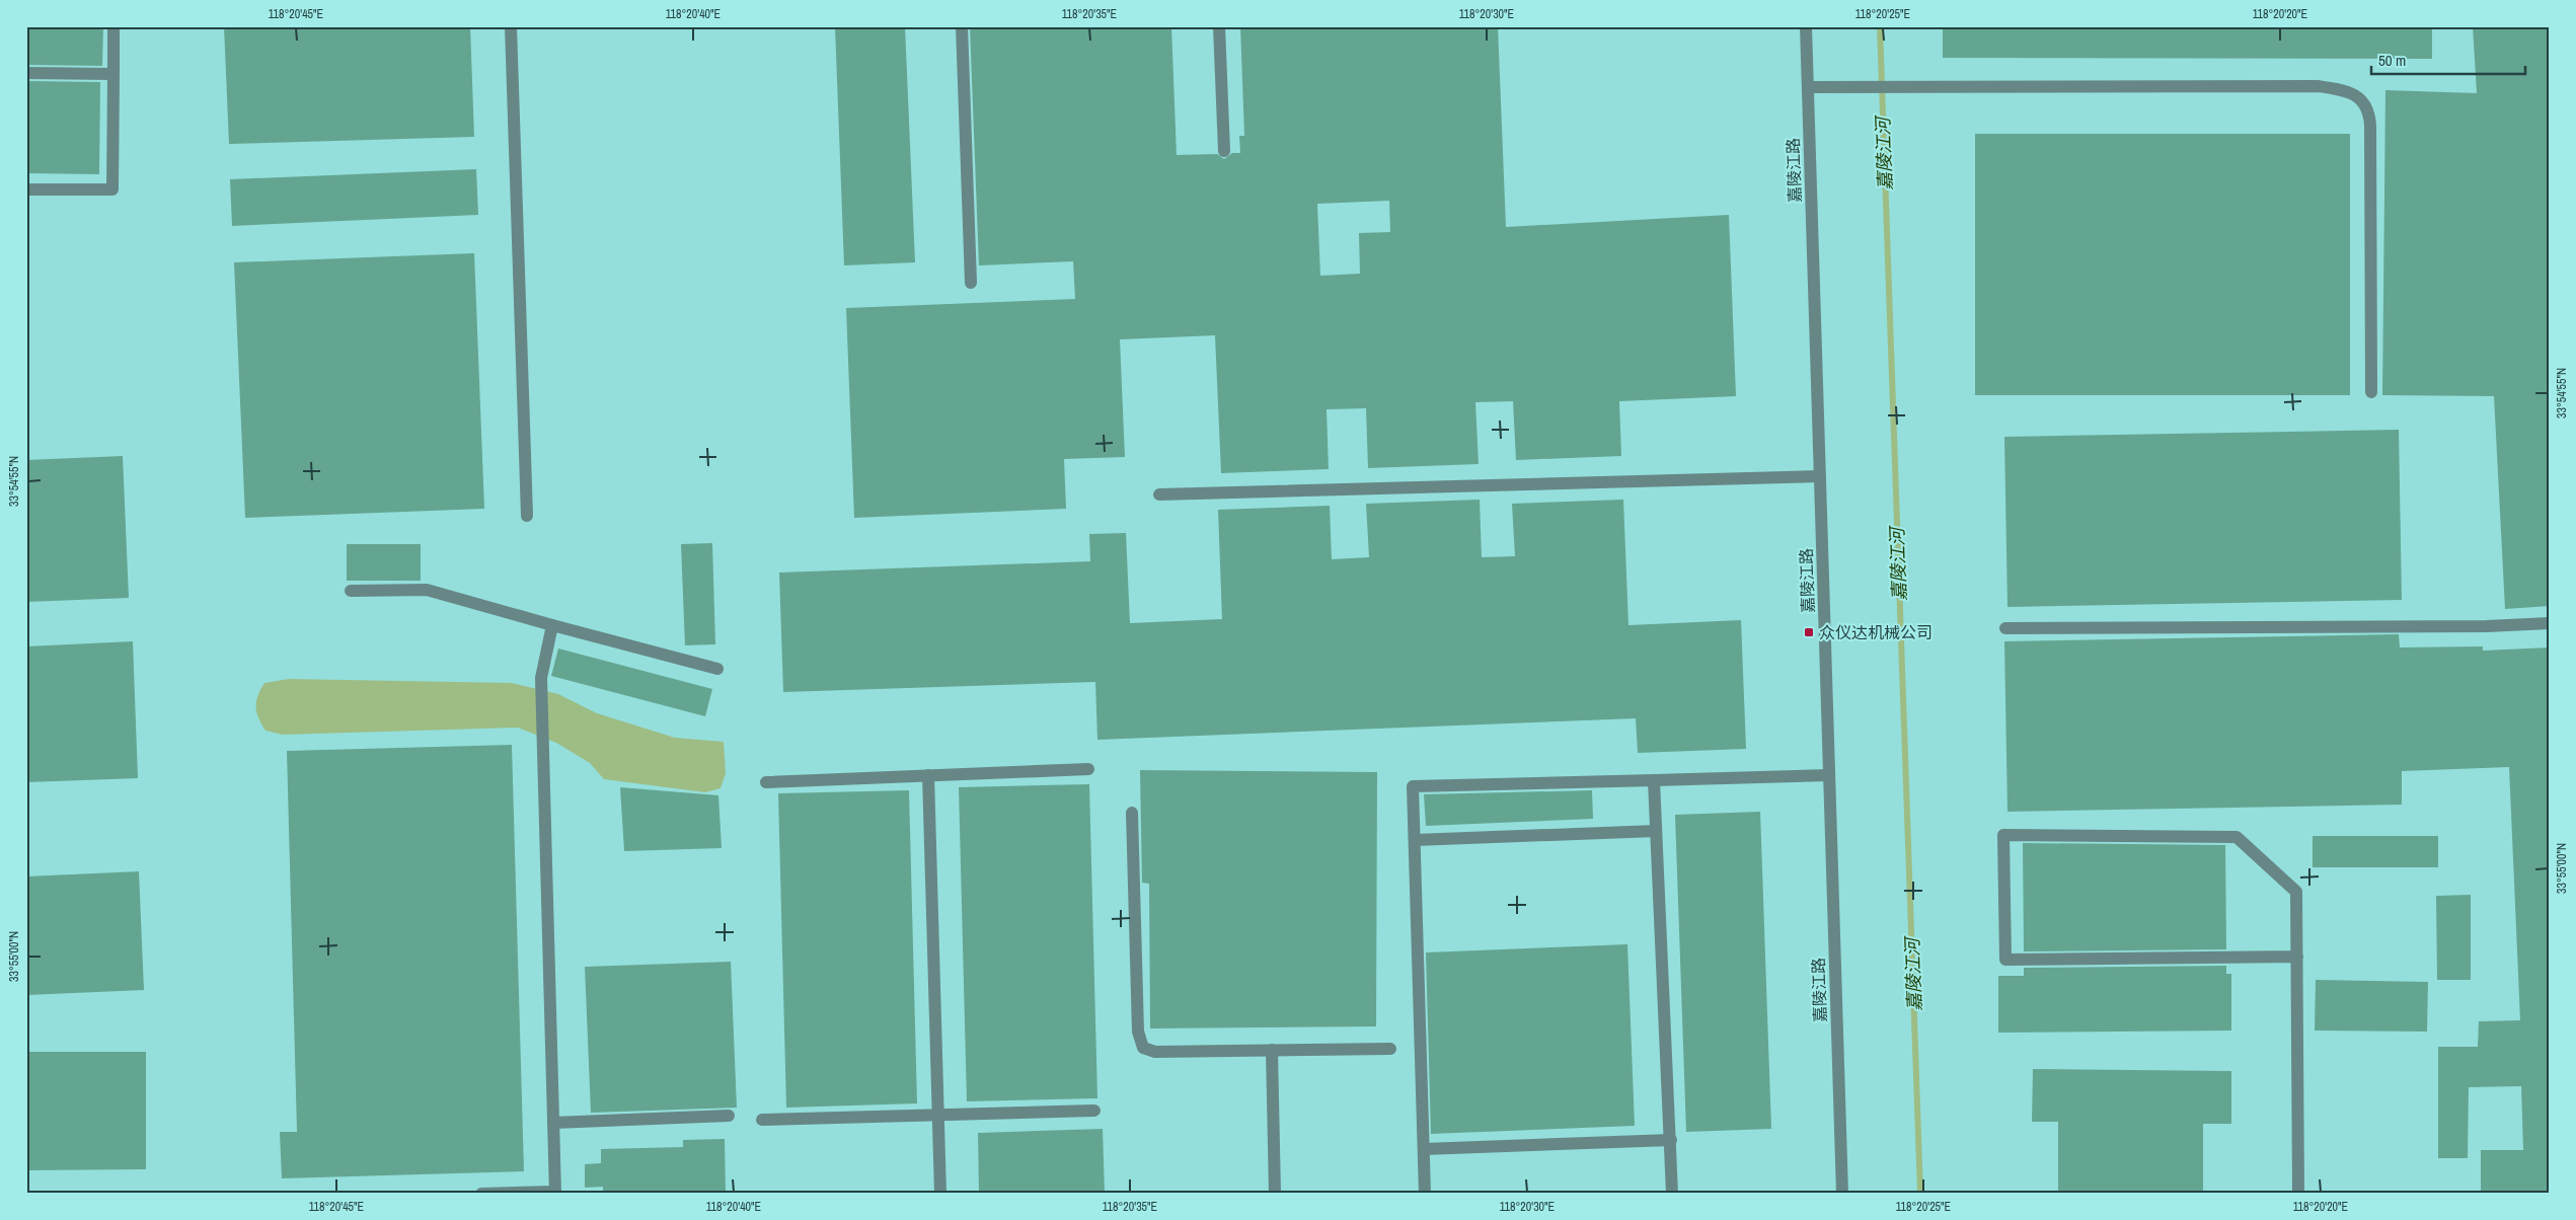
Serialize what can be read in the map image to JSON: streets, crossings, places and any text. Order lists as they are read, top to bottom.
{
  "streets": {
    "street": ["嘉陵江路"]
  },
  "water": ["嘉陵江河"],
  "places": {
    "transit": ["众仪达机械公司"]
  },
  "scale_bar": "50 m",
  "coordinates": [
    "118°20'45\"E",
    "118°20'40\"E",
    "118°20'35\"E",
    "118°20'30\"E",
    "118°20'25\"E",
    "118°20'20\"E",
    "33°54'55\"N",
    "33°55'00\"N"
  ]
}
